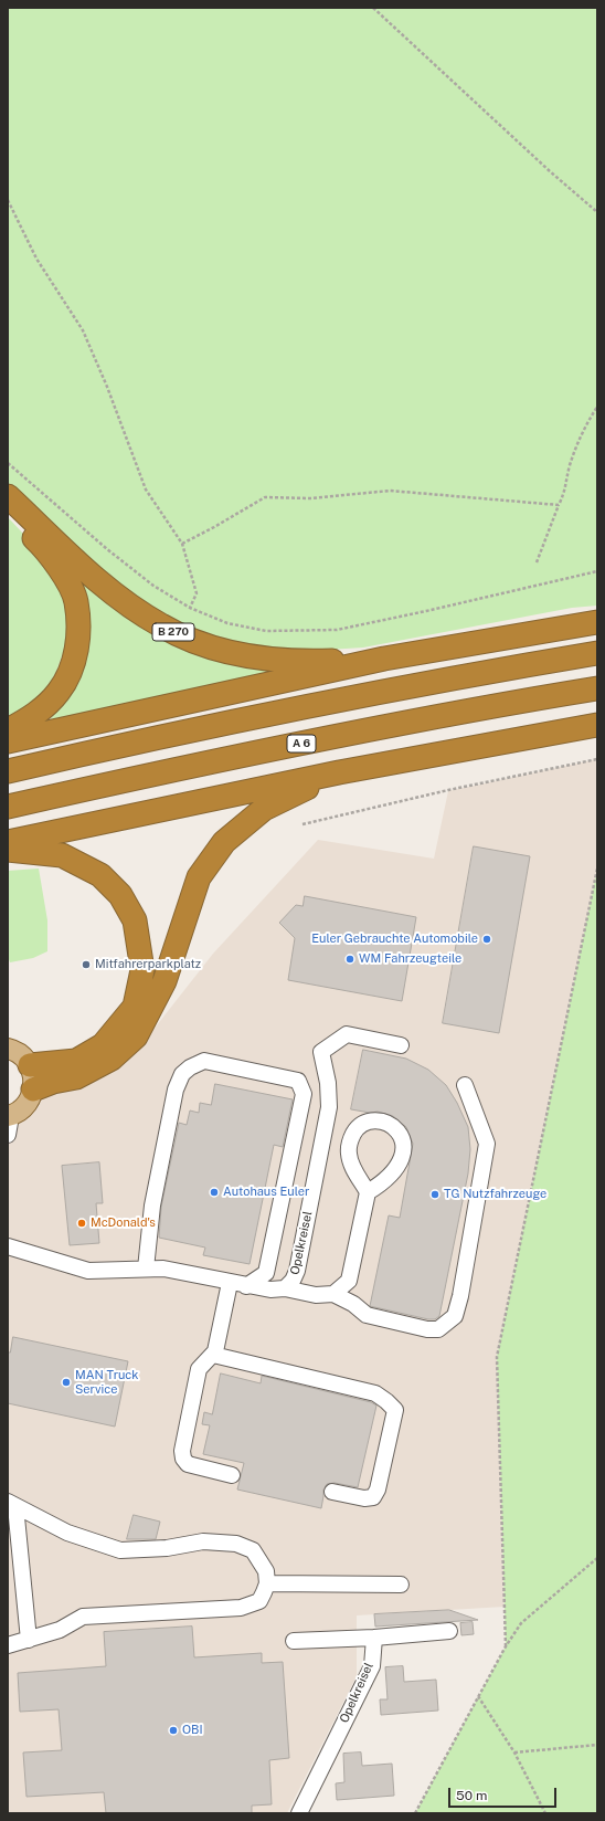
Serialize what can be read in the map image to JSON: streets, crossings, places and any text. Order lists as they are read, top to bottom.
{
  "streets": {
    "highway": ["B 270", "A 6"],
    "street": ["Opelkreisel"]
  },
  "places": [
    "Euler Gebrauchte Automobile",
    "WM Fahrzeugteile",
    "Mitfahrerparkplatz",
    "Autohaus Euler",
    "TG Nutzfahrzeuge",
    "McDonald's",
    "MAN Truck Service",
    "OBI"
  ],
  "scale_bar": "50 m"
}
